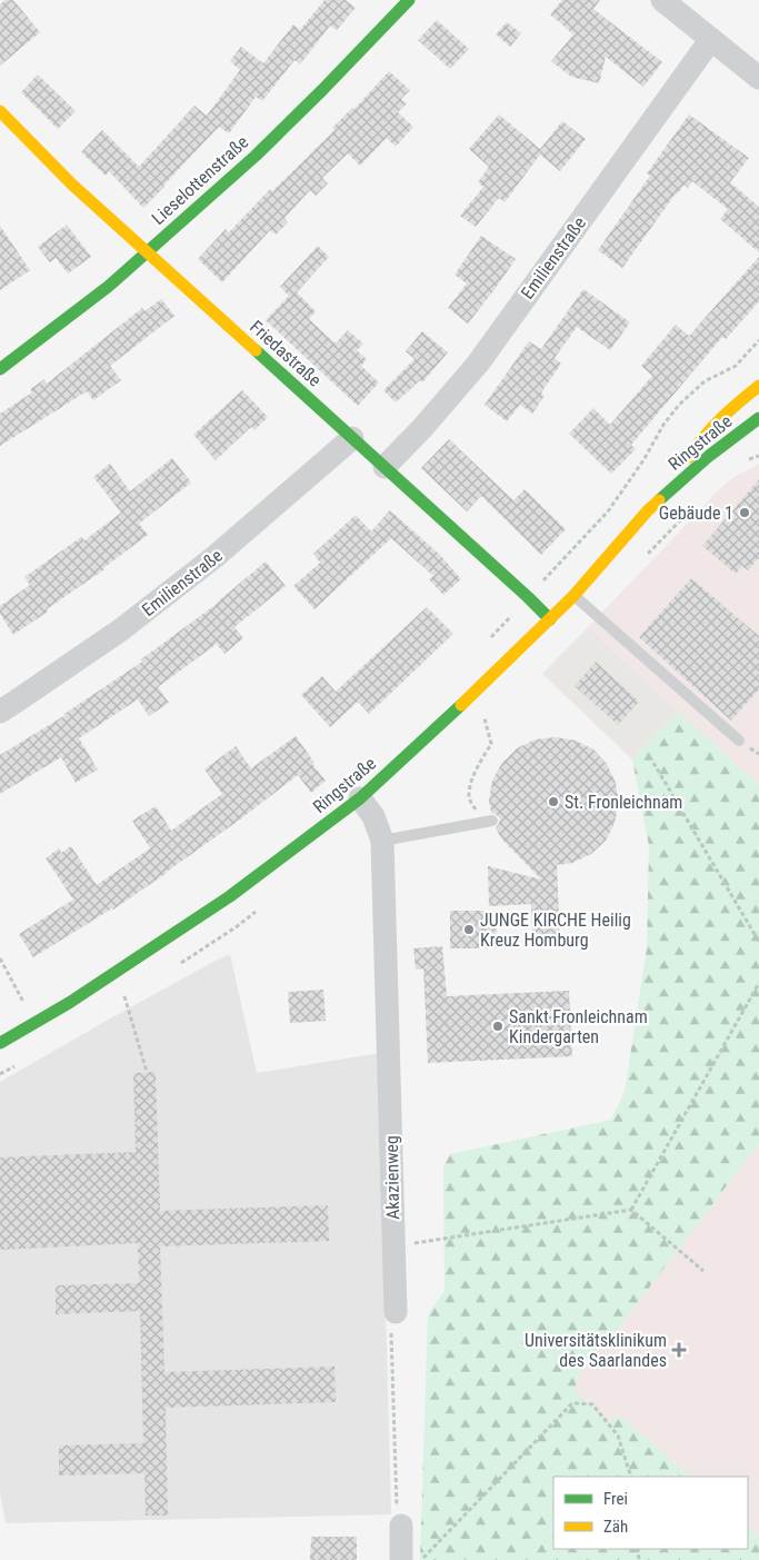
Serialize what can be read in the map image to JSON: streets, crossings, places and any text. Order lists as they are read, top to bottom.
{
  "streets": {
    "street": [
      "Lieselottenstraße",
      "Emilienstraße",
      "Friedastraße",
      "Ringstraße",
      "Akazienweg"
    ]
  },
  "crossings": [
    ["Lieselottenstraße", "Friedastraße"],
    ["Emilienstraße", "Friedastraße"],
    ["Friedastraße", "Ringstraße"],
    ["Ringstraße", "Akazienweg"]
  ],
  "places": {
    "other": [
      "Gebäude 1",
      "St. Fronleichnam",
      "JUNGE KIRCHE Heilig Kreuz Homburg",
      "Sankt Fronleichnam Kindergarten"
    ],
    "health": ["Universitätsklinikum des Saarlandes"]
  },
  "legend": ["Frei", "Zäh"]
}
